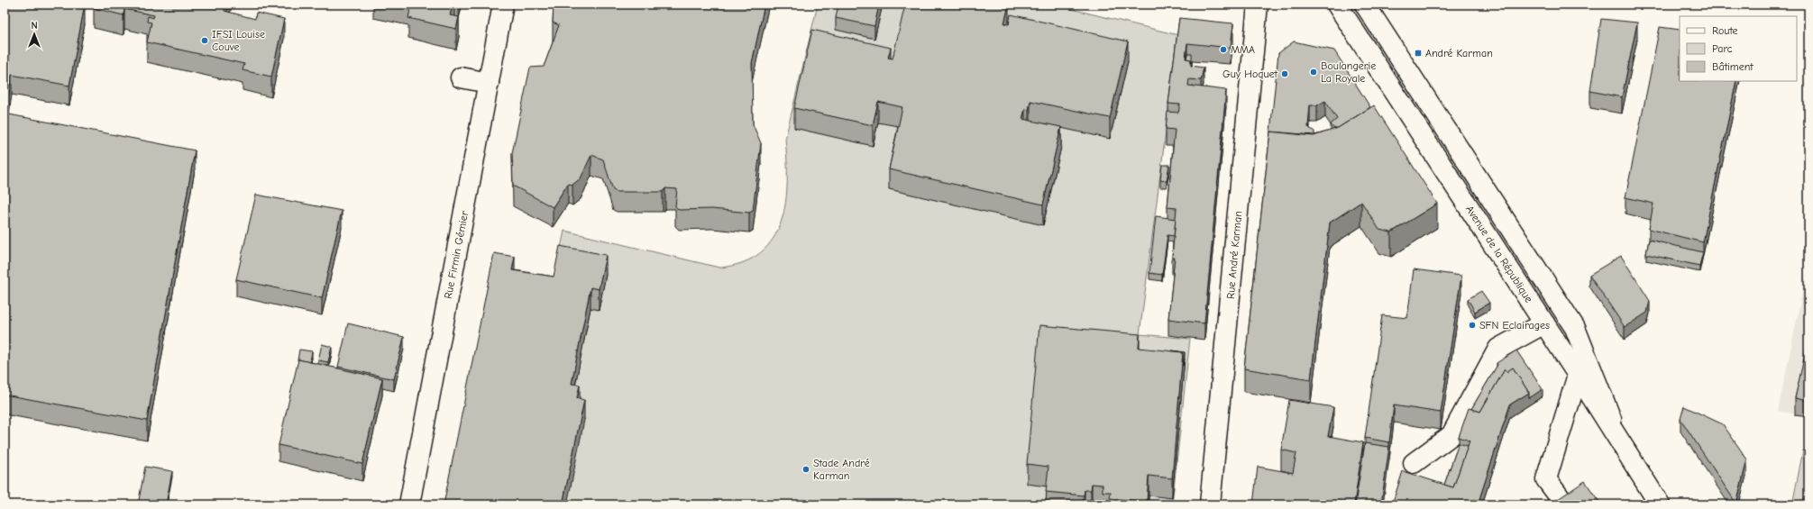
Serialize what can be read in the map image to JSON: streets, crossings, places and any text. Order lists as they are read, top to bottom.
{
  "streets": {
    "street": ["Avenue de la République", "Rue Firmin Gémier", "Rue André Karman"]
  },
  "places": {
    "other": [
      "IFSI Louise Couve",
      "MMA",
      "Boulangerie La Royale",
      "Guy Hoquet",
      "SFN Eclairages",
      "Stade André Karman"
    ],
    "transit": ["André Karman"]
  },
  "legend": ["Route", "Parc", "Bâtiment"],
  "north": "top"
}
